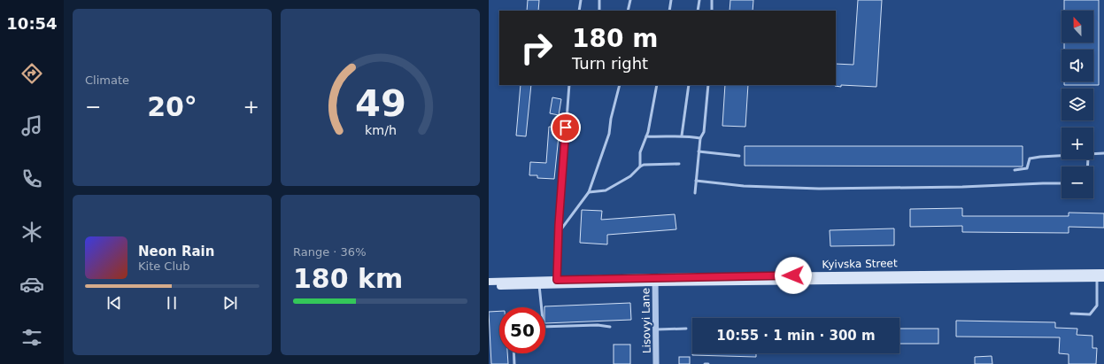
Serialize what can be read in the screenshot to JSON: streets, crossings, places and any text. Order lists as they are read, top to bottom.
{
  "streets": {
    "main road": ["Kyivska Street"],
    "street": ["Lisovyi Lane"]
  },
  "crossings": [
    ["Kyivska Street", "Lisovyi Lane"]
  ],
  "north": "top",
  "page": {
    "tabs": "10:54",
    "tile": [
      "Climate",
      ["Range · 36%", "180 km"]
    ],
    "map_buttons": ["+", "−"],
    "turn": ["180 m", "Turn right"],
    "heat": ["−", "20°", "+"],
    "song": ["Neon Rain", "Kite Club"],
    "limit": "50",
    "trip": "10:55 · 1 min · 300 m",
    "gauge": ["49", "km/h"]
  }
}
